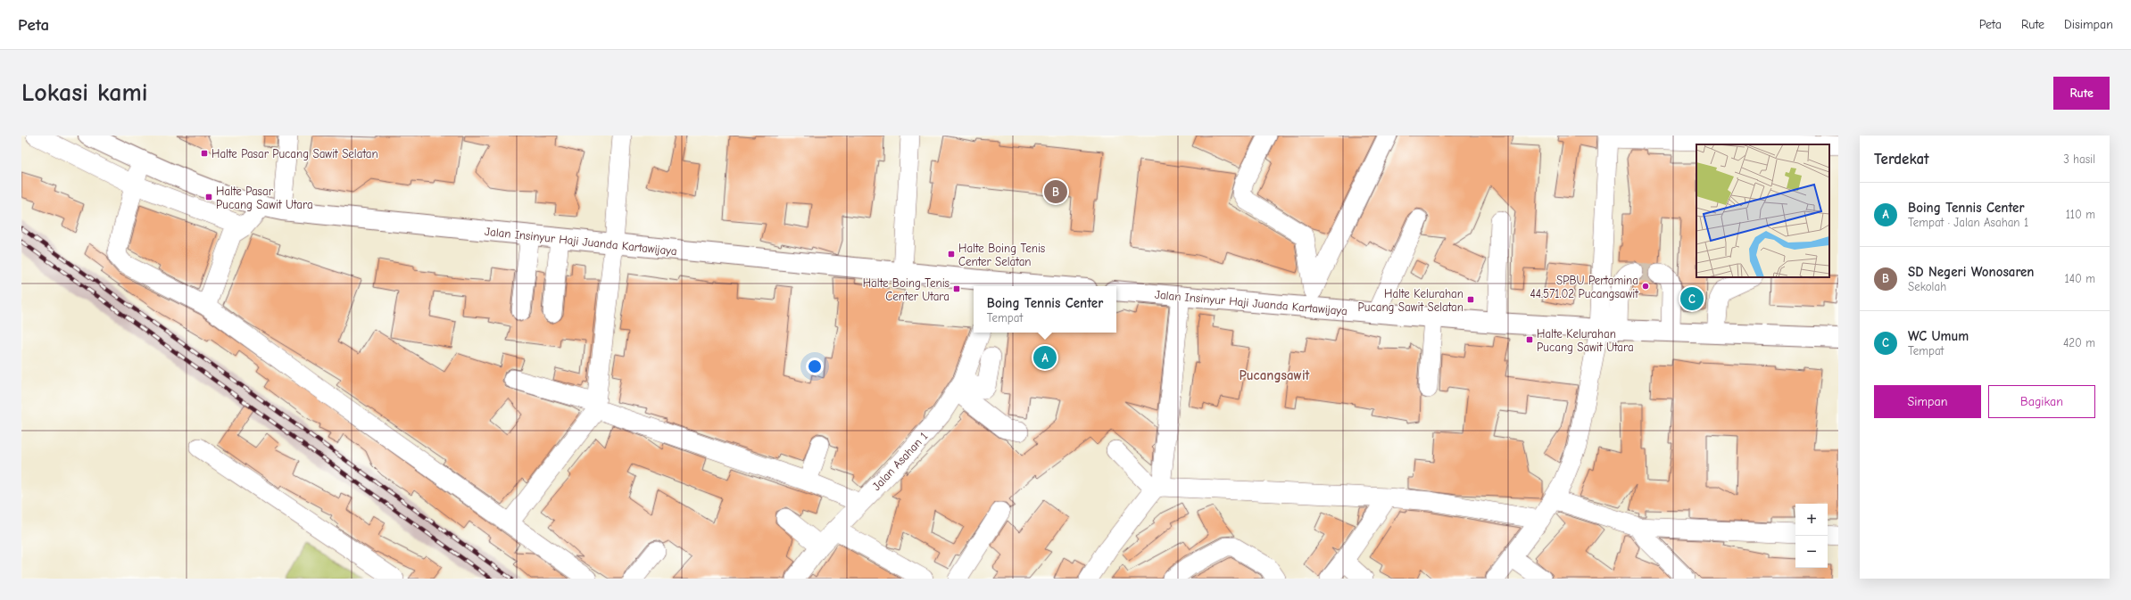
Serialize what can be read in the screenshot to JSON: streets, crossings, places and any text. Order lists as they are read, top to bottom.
{
  "streets": {
    "main road": ["Jalan Insinyur Haji Juanda Kartawijaya"],
    "street": ["Jalan Asahan 1"]
  },
  "districts": ["Pucangsawit"],
  "places": {
    "transit": [
      "Halte Pasar Pucang Sawit Selatan",
      "Halte Pasar Pucang Sawit Utara",
      "Halte Boing Tenis Center Selatan",
      "Halte Boing Tenis Center Utara",
      "Halte Kelurahan Pucang Sawit Selatan",
      "Halte Kelurahan Pucang Sawit Utara"
    ],
    "other": ["SPBU Pertamina 44.571.02 Pucangsawit"]
  },
  "page": {
    "header": "Peta",
    "nav": ["Peta", "Rute", "Disimpan"],
    "buttons": [
      "Rute",
      ["Simpan", "Bagikan"]
    ],
    "title": "Lokasi kami",
    "heading": ["Terdekat", "3 hasil"],
    "pins": ["B", "C", "A"],
    "list": [
      {
        "mark": "A",
        "name": "Boing Tennis Center",
        "note": "Tempat · Jalan Asahan 1",
        "value": "110 m"
      },
      {
        "mark": "B",
        "name": "SD Negeri Wonosaren",
        "note": "Sekolah",
        "value": "140 m"
      },
      {
        "mark": "C",
        "name": "WC Umum",
        "note": "Tempat",
        "value": "420 m"
      }
    ],
    "popup": ["Boing Tennis Center", "Tempat"],
    "map_buttons": ["+", "−"]
  }
}
